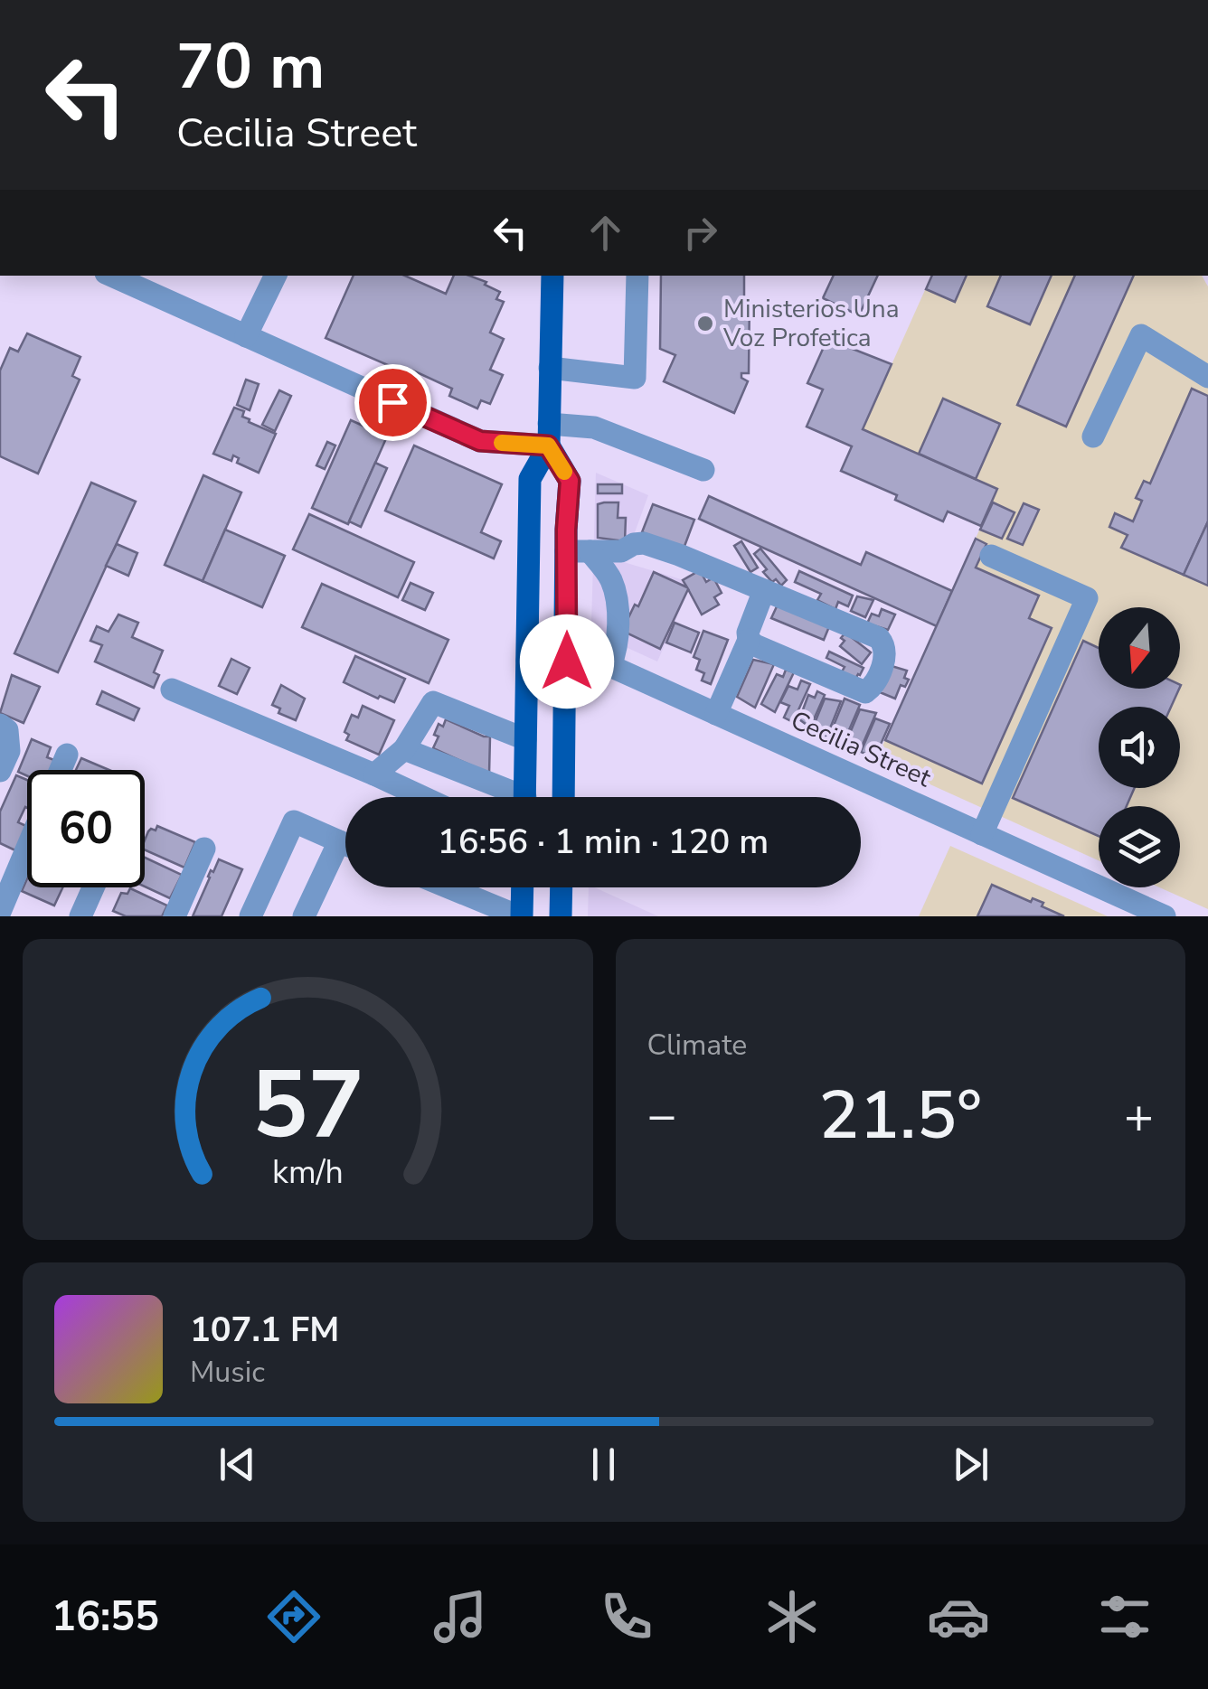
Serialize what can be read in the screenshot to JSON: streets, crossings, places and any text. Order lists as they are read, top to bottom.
{
  "streets": {
    "street": ["Cecilia Street"]
  },
  "places": ["Ministerios Una Voz Profetica"],
  "north": "bottom",
  "page": {
    "turn": ["70 m", "Cecilia Street"],
    "limit": "60",
    "trip": "16:56 · 1 min · 120 m",
    "tile": "Climate",
    "heat": ["−", "21.5°", "+"],
    "song": ["107.1 FM", "Music"],
    "tabs": "16:55",
    "gauge": ["57", "km/h"]
  }
}
